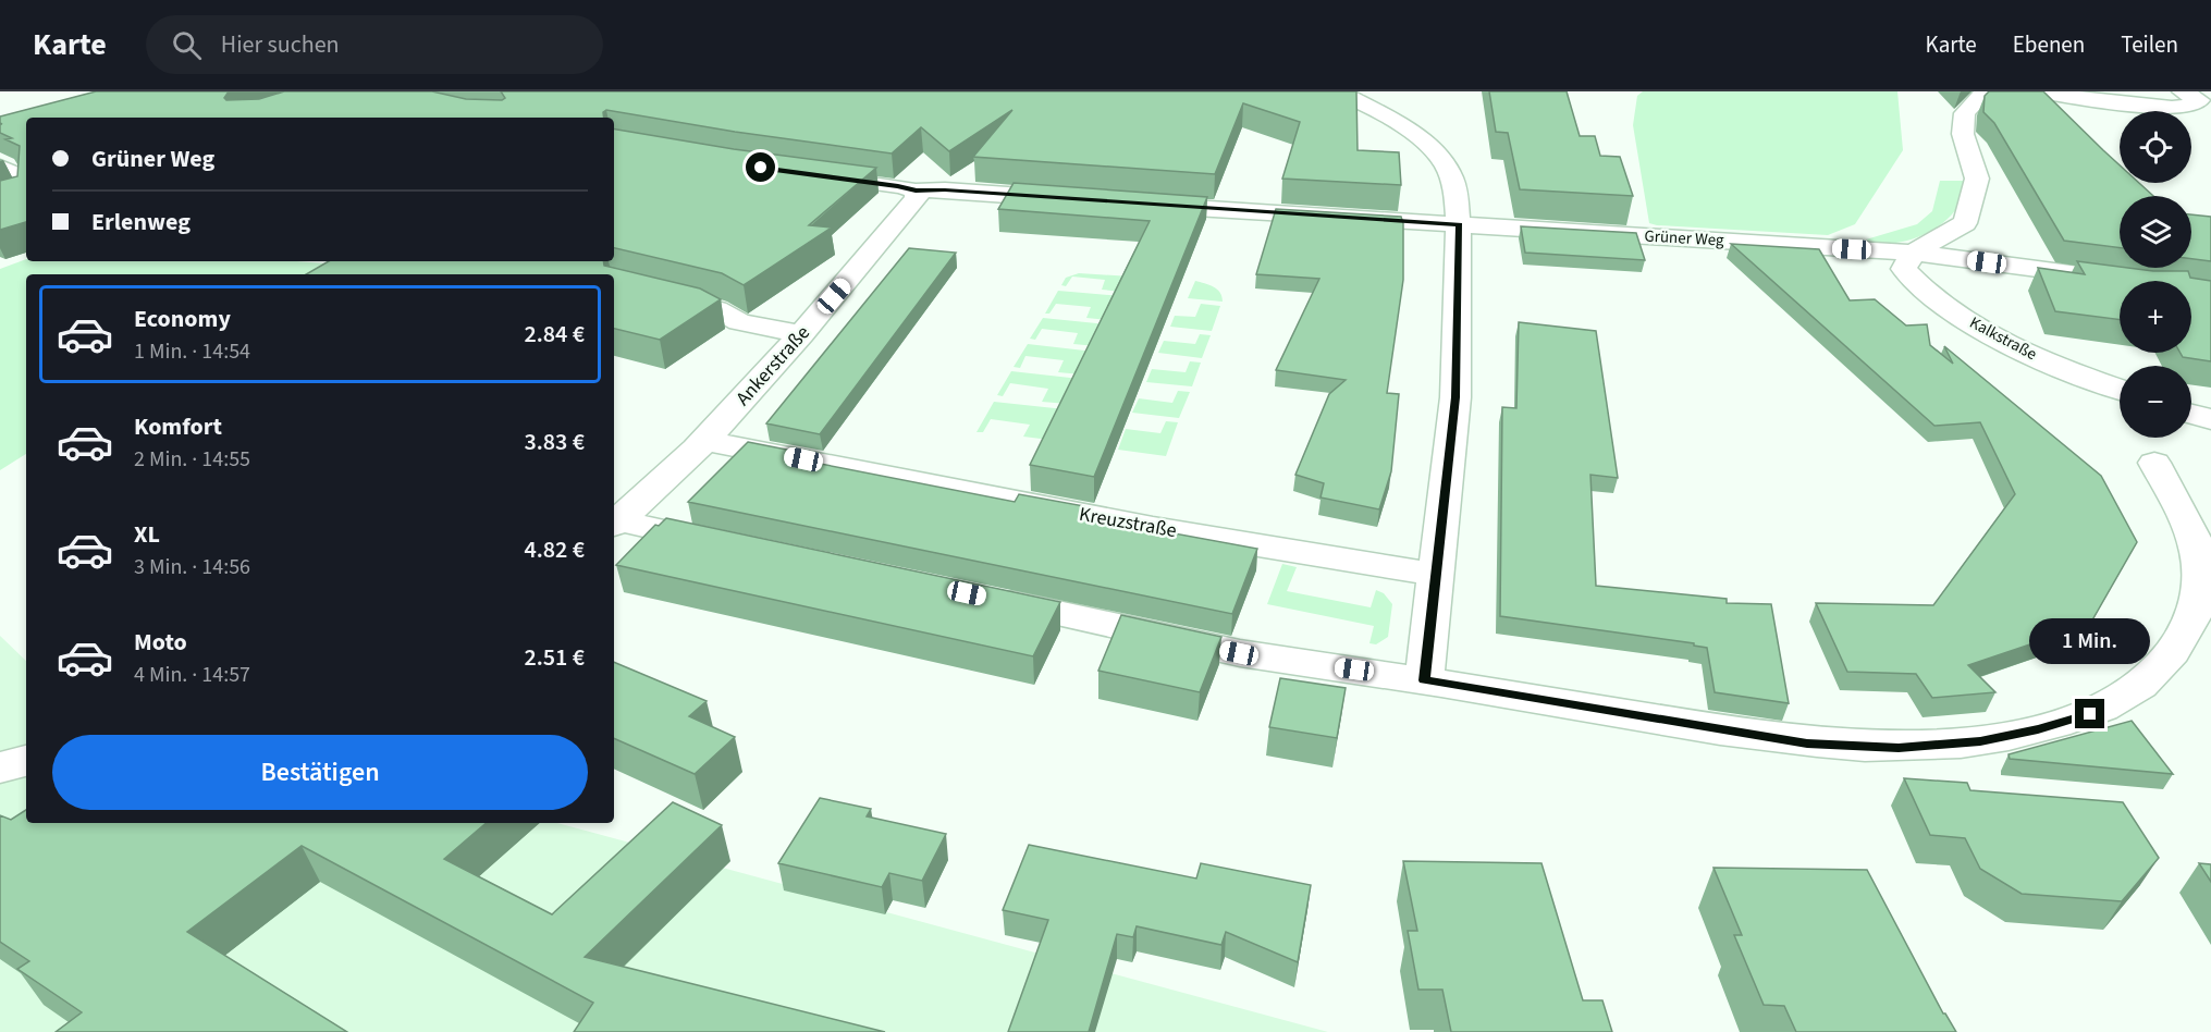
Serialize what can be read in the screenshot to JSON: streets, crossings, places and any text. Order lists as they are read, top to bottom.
{
  "streets": {
    "street": [
      "Grüner Weg",
      "Kalkstraße",
      "Ankerstraße",
      "Kreuzstraße"
    ]
  },
  "crossings": [
    ["Grüner Weg", "Kalkstraße"],
    ["Ankerstraße", "Kreuzstraße"]
  ],
  "page": {
    "header": "Karte",
    "search": "Hier suchen",
    "nav": ["Karte", "Ebenen", "Teilen"],
    "map_buttons": ["+", "−"],
    "banner": ["Grüner Weg", "Erlenweg"],
    "list": [
      {
        "name": "Economy",
        "note": "1 Min. · 14:54",
        "value": "2.84 €"
      },
      {
        "name": "Komfort",
        "note": "2 Min. · 14:55",
        "value": "3.83 €"
      },
      {
        "name": "XL",
        "note": "3 Min. · 14:56",
        "value": "4.82 €"
      },
      {
        "name": "Moto",
        "note": "4 Min. · 14:57",
        "value": "2.51 €"
      }
    ],
    "bubble": "1 Min.",
    "buttons": "Bestätigen"
  }
}
